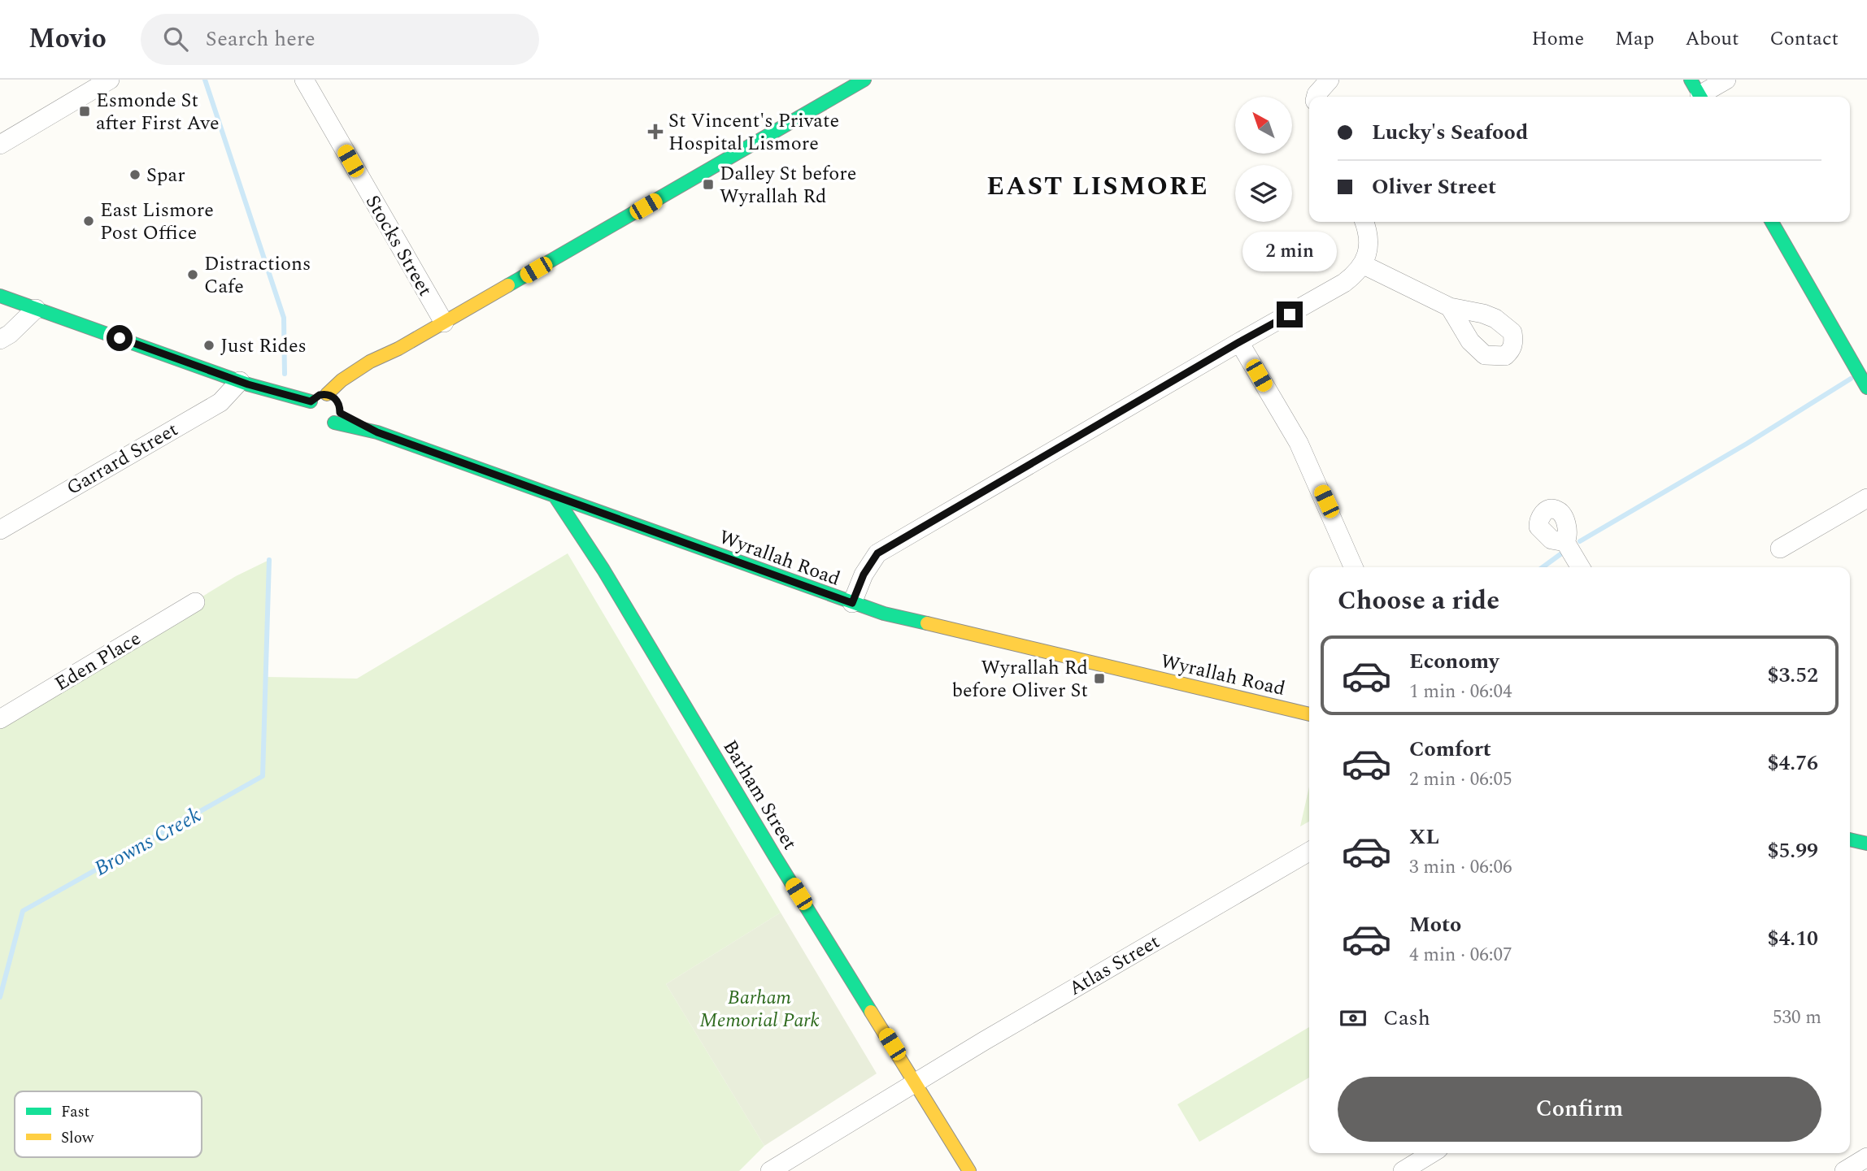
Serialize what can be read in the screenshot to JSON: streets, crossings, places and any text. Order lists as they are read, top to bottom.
{
  "streets": {
    "street": [
      "Stocks Street",
      "Garrard Street",
      "Wyrallah Road",
      "Eden Place",
      "Barham Street",
      "Atlas Street"
    ]
  },
  "crossings": [
    ["Wyrallah Road", "Barham Street"],
    ["Barham Street", "Atlas Street"]
  ],
  "districts": ["EAST LISMORE"],
  "water": ["Browns Creek"],
  "parks": ["Barham Memorial Park"],
  "places": {
    "transit": ["Esmonde St after First Ave", "Dalley St before Wyrallah Rd", "Wyrallah Rd before Oliver St"],
    "health": ["St Vincent's Private Hospital Lismore"],
    "other": [
      "Spar",
      "East Lismore Post Office",
      "Distractions Cafe",
      "Just Rides"
    ]
  },
  "legend": ["Fast", "Slow"],
  "north": "top left",
  "page": {
    "header": "Movio",
    "search": "Search here",
    "nav": [
      "Home",
      "Map",
      "About",
      "Contact"
    ],
    "banner": ["Lucky's Seafood", "Oliver Street"],
    "bubble": "2 min",
    "heading": "Choose a ride",
    "list": [
      {
        "name": "Economy",
        "note": "1 min · 06:04",
        "value": "$3.52"
      },
      {
        "name": "Comfort",
        "note": "2 min · 06:05",
        "value": "$4.76"
      },
      {
        "name": "XL",
        "note": "3 min · 06:06",
        "value": "$5.99"
      },
      {
        "name": "Moto",
        "note": "4 min · 06:07",
        "value": "$4.10"
      }
    ],
    "pay": ["Cash", "530 m"],
    "buttons": "Confirm"
  }
}
